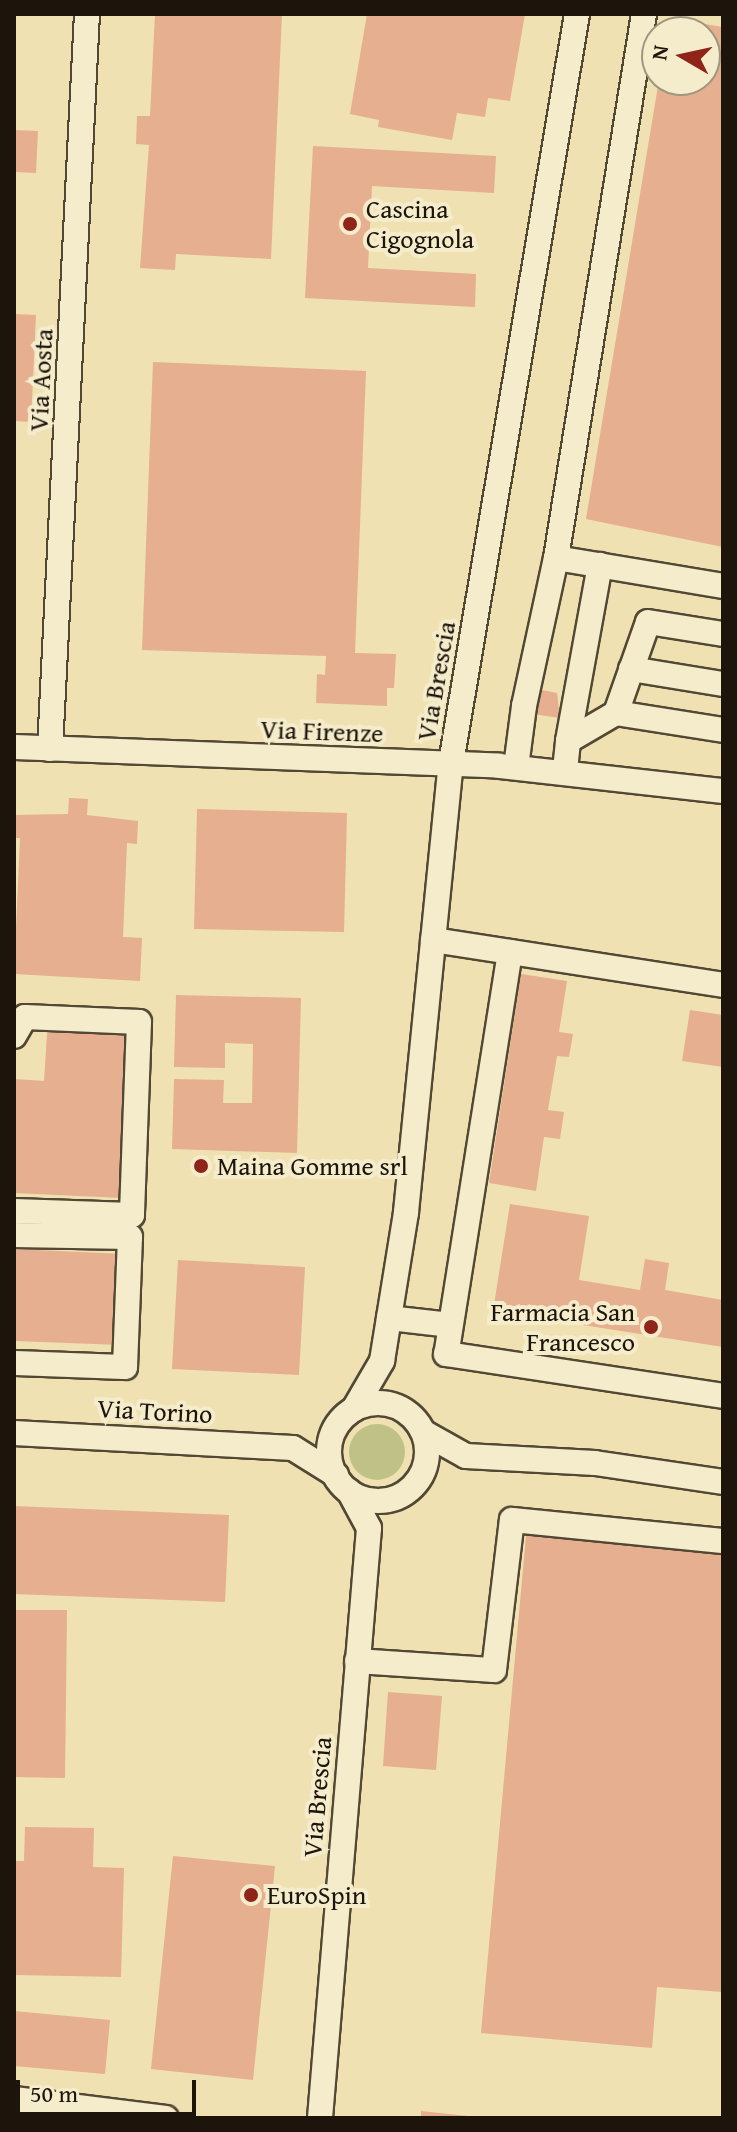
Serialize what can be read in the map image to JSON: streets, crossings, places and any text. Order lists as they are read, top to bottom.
{
  "streets": {
    "street": [
      "Via Aosta",
      "Via Brescia",
      "Via Firenze",
      "Via Torino"
    ]
  },
  "crossings": [
    ["Via Aosta", "Via Firenze"],
    ["Via Brescia", "Via Firenze"],
    ["Via Brescia", "Via Torino"]
  ],
  "places": [
    "Cascina Cigognola",
    "Maina Gomme srl",
    "Farmacia San Francesco",
    "EuroSpin"
  ],
  "scale_bar": "50 m",
  "north": "left"
}
